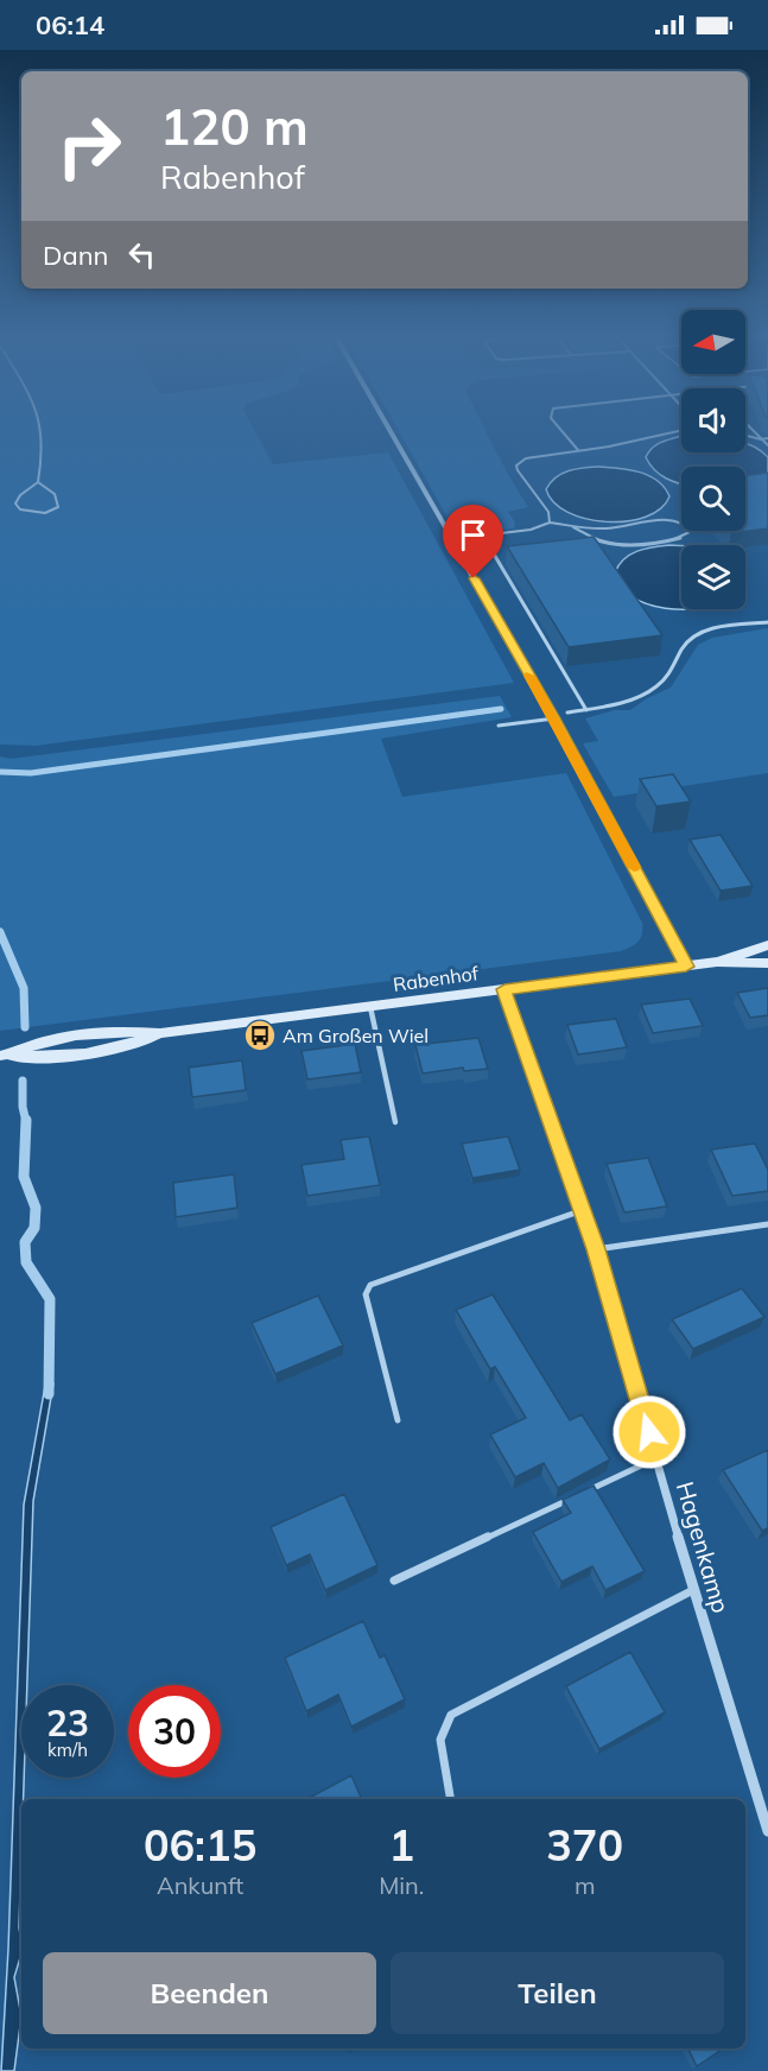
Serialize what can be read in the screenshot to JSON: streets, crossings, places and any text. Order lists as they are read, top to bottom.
{
  "streets": {
    "street": ["Rabenhof", "Hagenkamp"]
  },
  "crossings": [
    ["Rabenhof", "Hagenkamp"]
  ],
  "places": {
    "bus stop": ["Am Großen Wiel"]
  },
  "north": "left",
  "page": {
    "status": "06:14",
    "turn": ["120 m", "Rabenhof"],
    "then": "Dann",
    "speed": "23 km/h",
    "limit": "30",
    "eta": [
      "06:15",
      "Ankunft",
      "1",
      "Min.",
      "370",
      "m"
    ],
    "buttons": ["Beenden", "Teilen"]
  }
}
